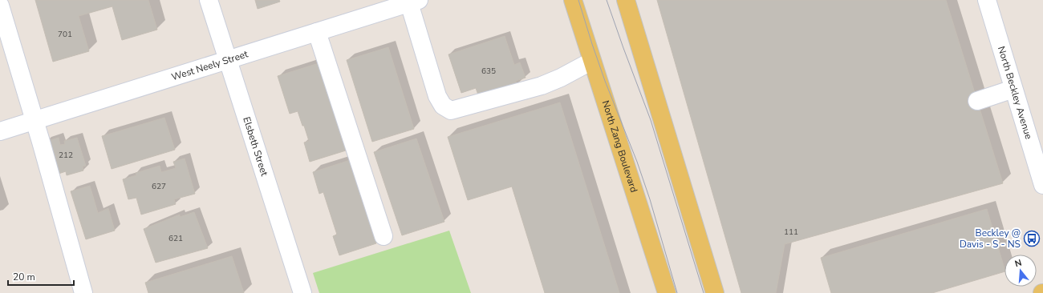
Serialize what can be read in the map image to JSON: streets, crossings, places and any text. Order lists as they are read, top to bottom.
{
  "streets": {
    "main road": ["North Zang Boulevard"],
    "street": ["West Neely Street", "North Beckley Avenue", "Elsbeth Street"]
  },
  "crossings": [
    ["West Neely Street", "Elsbeth Street"]
  ],
  "places": {
    "bus stop": ["Beckley @ Davis - S - NS"]
  },
  "house_numbers": [
    "701",
    "635",
    "212",
    "627",
    "111",
    "621"
  ],
  "scale_bar": "20 m",
  "north": "top"
}
